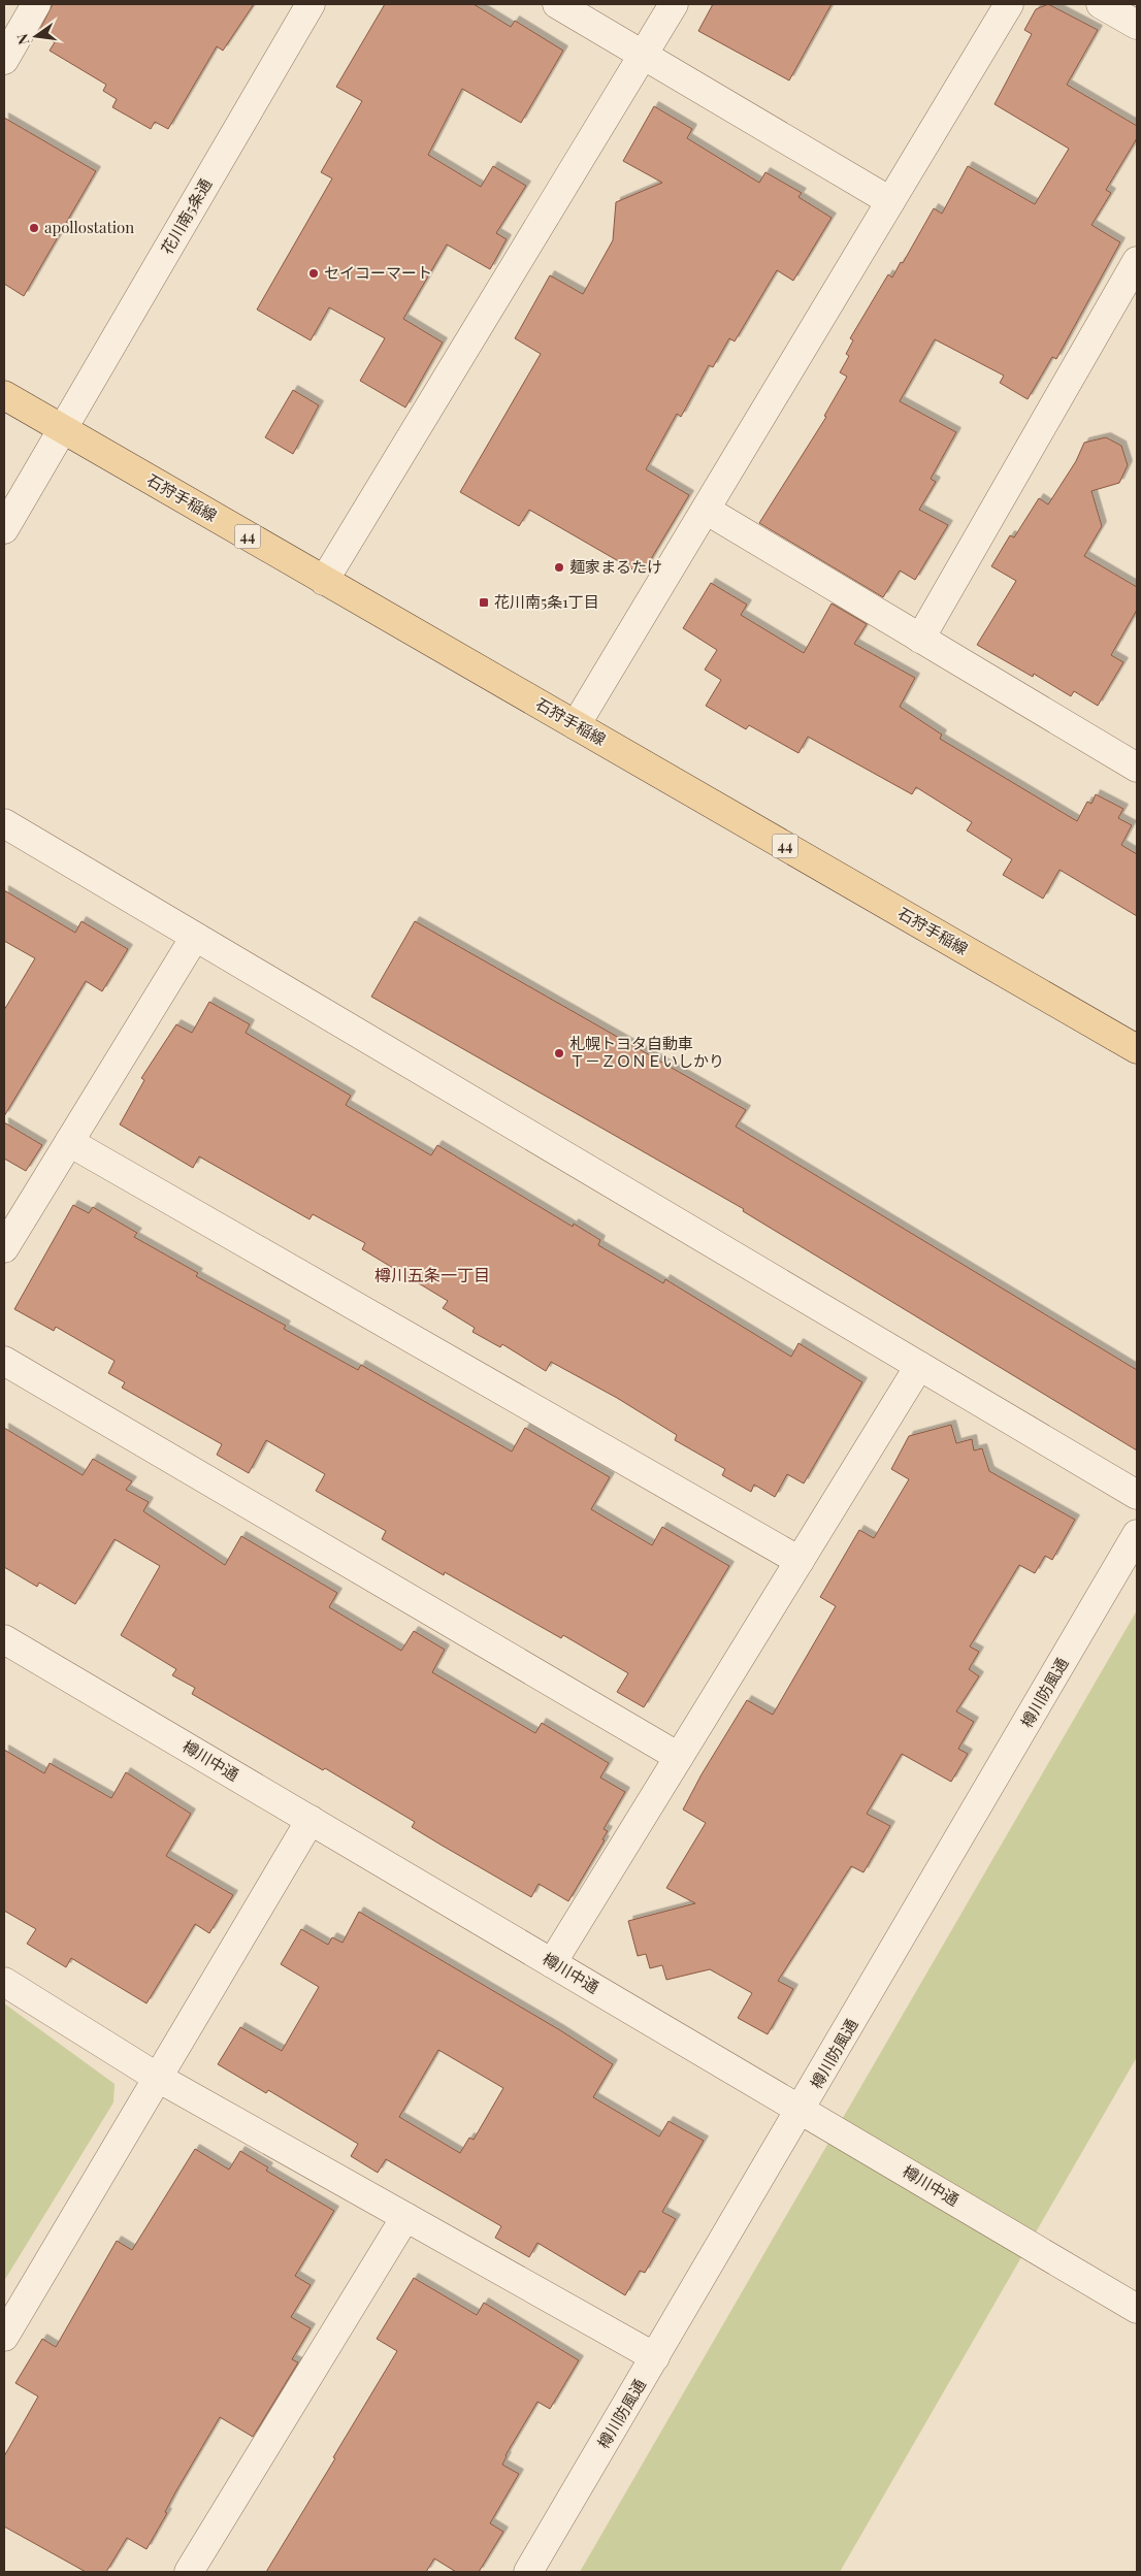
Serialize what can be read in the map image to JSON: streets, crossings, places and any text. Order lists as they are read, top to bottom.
{
  "streets": {
    "main road": ["石狩手稲線", "44"],
    "street": ["花川南5条通", "樽川防風通", "樽川中通"]
  },
  "crossings": [
    ["花川南5条通", "石狩手稲線"],
    ["樽川防風通", "樽川中通"]
  ],
  "districts": ["樽川五条一丁目"],
  "places": {
    "other": [
      "apollostation",
      "セイコーマート",
      "麺家まるたけ",
      "札幌トヨタ自動車 Ｔ－ＺＯＮＥいしかり"
    ],
    "transit": ["花川南5条1丁目"]
  },
  "north": "left"
}
